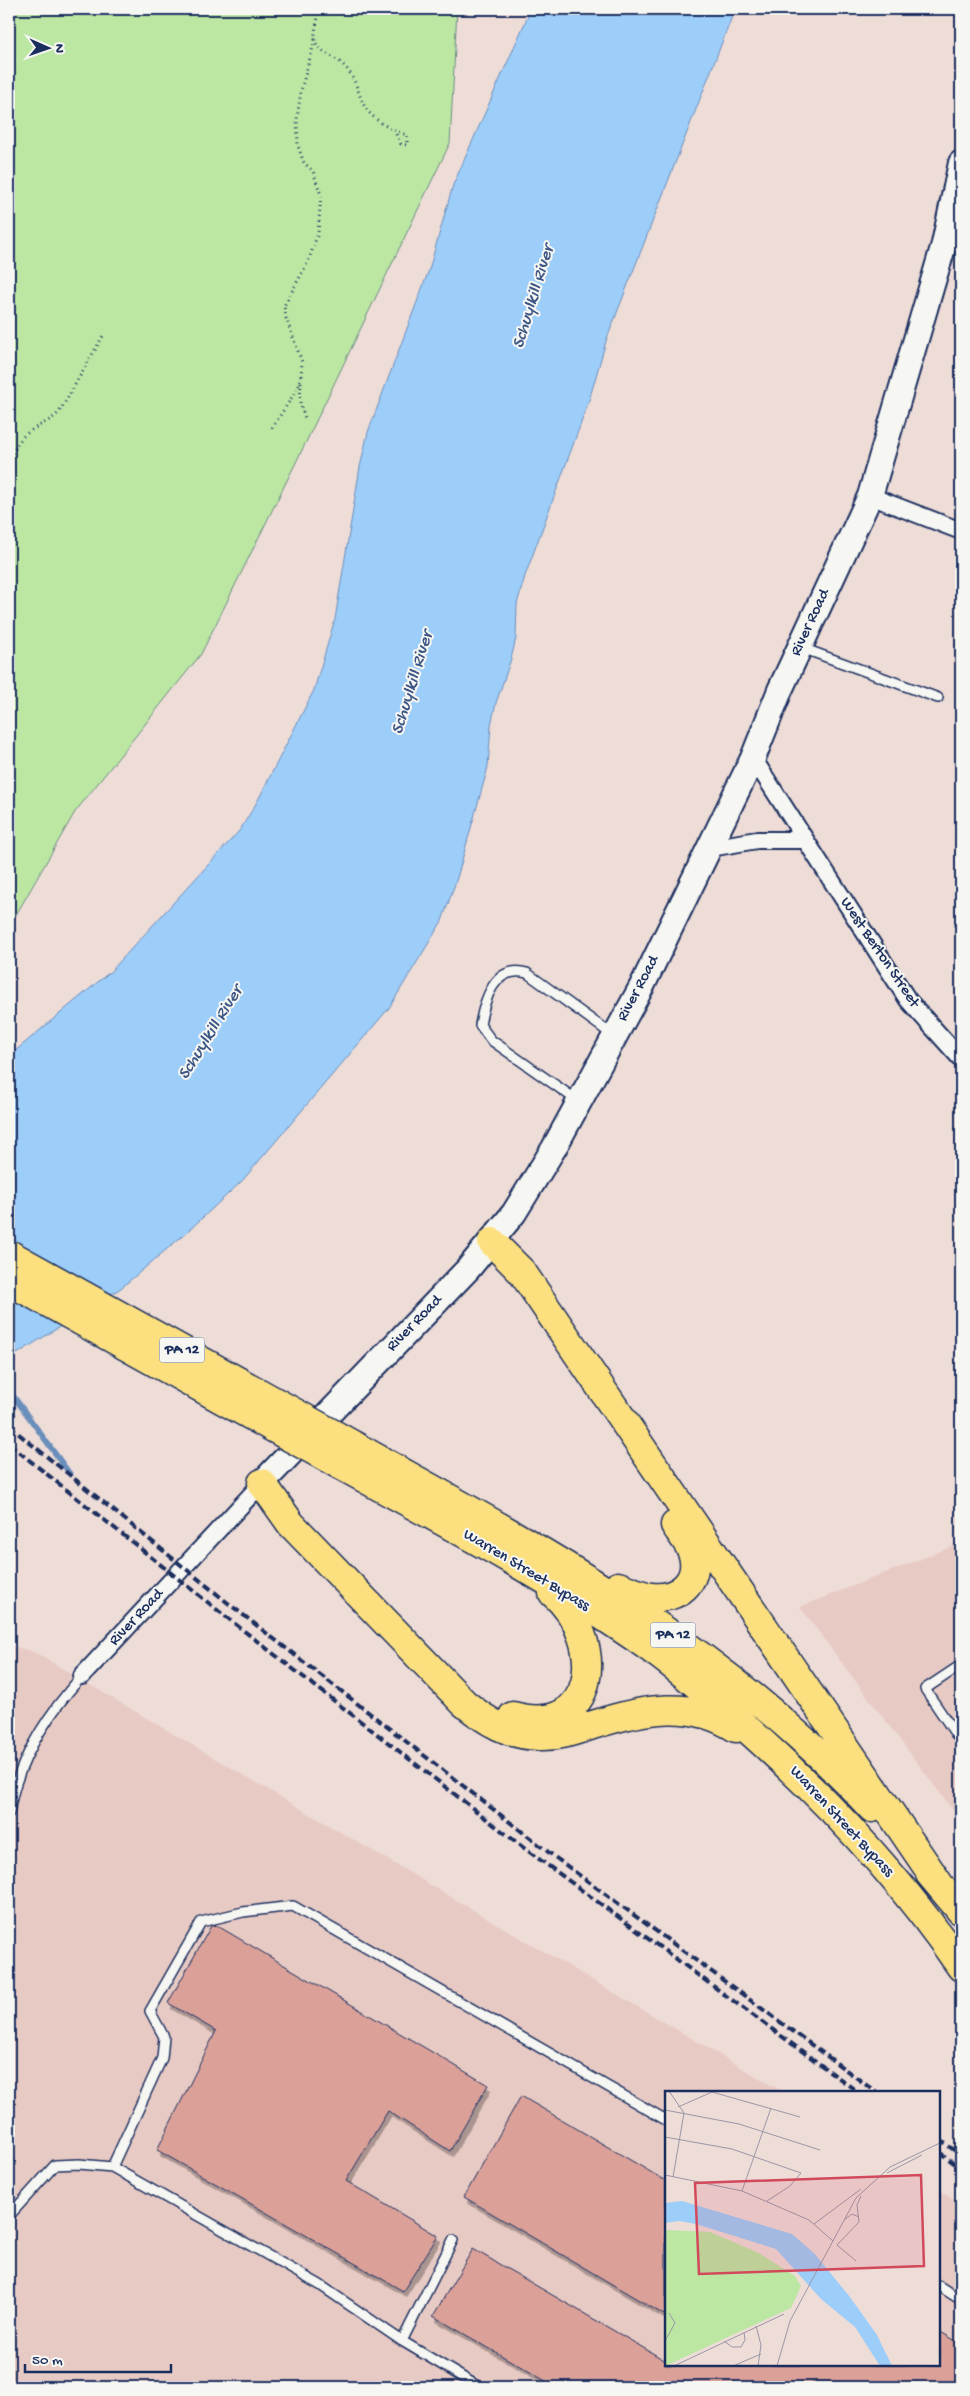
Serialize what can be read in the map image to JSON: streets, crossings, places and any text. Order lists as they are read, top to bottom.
{
  "streets": {
    "highway": ["PA 12", "Warren Street Bypass"],
    "street": ["River Road", "West Berton Street"]
  },
  "crossings": [
    ["River Road", "West Berton Street"]
  ],
  "water": ["Schuylkill River"],
  "scale_bar": "50 m",
  "north": "right"
}
